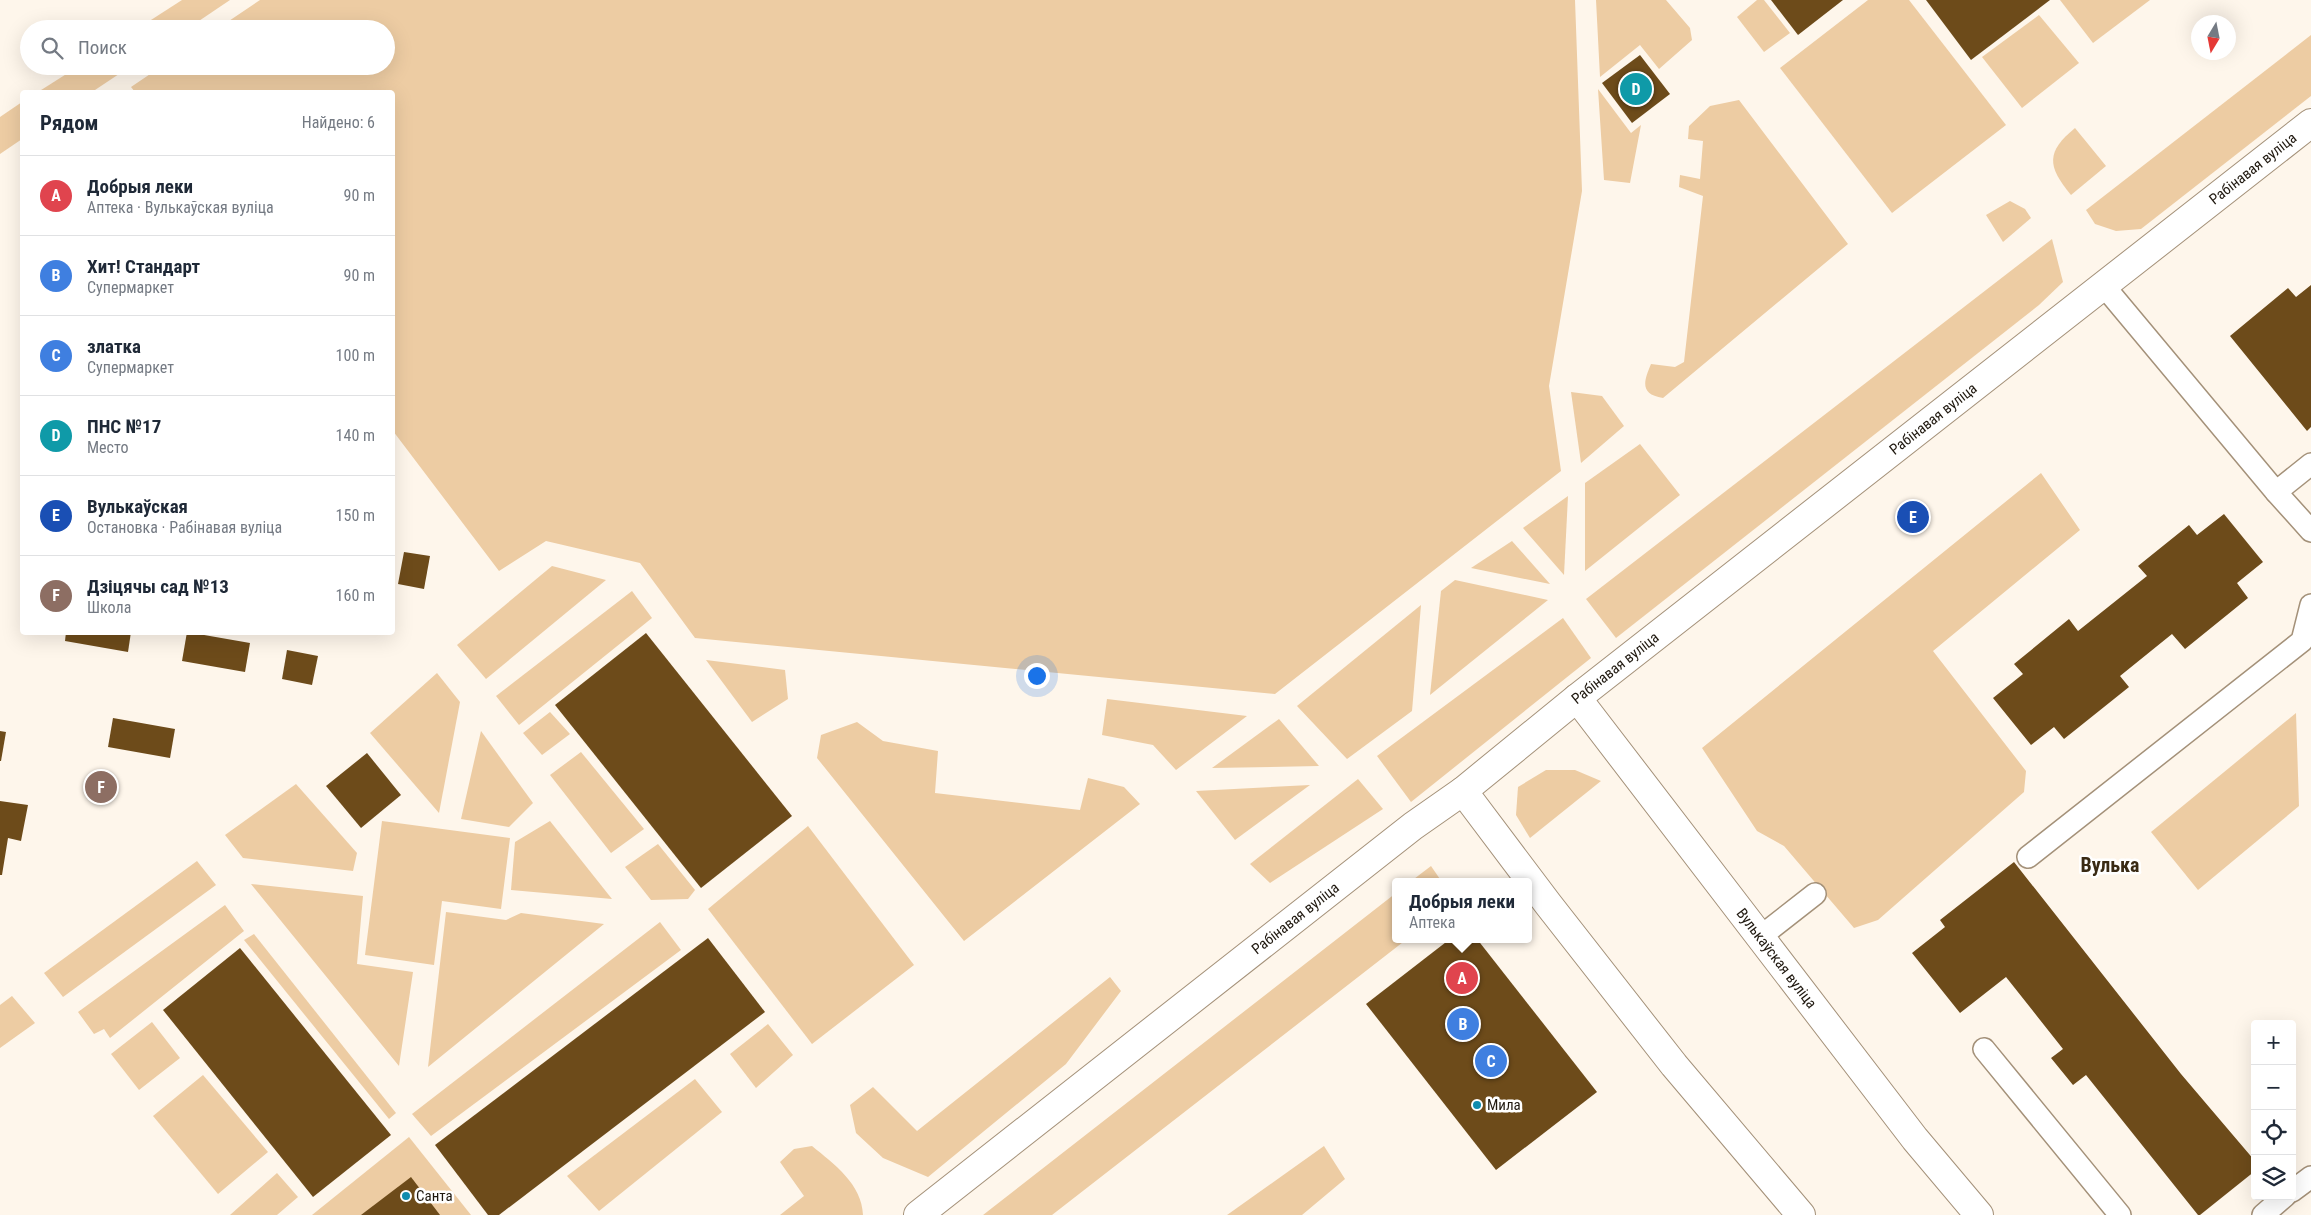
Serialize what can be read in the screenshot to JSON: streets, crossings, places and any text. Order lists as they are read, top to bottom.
{
  "streets": {
    "street": ["Рабінавая вуліца", "Вулькаўская вуліца"]
  },
  "crossings": [
    ["Рабінавая вуліца", "Вулькаўская вуліца"]
  ],
  "districts": ["Вулька"],
  "places": ["Мила", "Санта"],
  "north": "bottom",
  "page": {
    "search": "Поиск",
    "pins": [
      "D",
      "E",
      "F",
      "A",
      "B",
      "C"
    ],
    "heading": ["Рядом", "Найдено: 6"],
    "list": [
      {
        "mark": "A",
        "name": "Добрыя леки",
        "note": "Аптека · Вулькаўская вуліца",
        "value": "90 m"
      },
      {
        "mark": "B",
        "name": "Хит! Стандарт",
        "note": "Супермаркет",
        "value": "90 m"
      },
      {
        "mark": "C",
        "name": "златка",
        "note": "Супермаркет",
        "value": "100 m"
      },
      {
        "mark": "D",
        "name": "ПНС №17",
        "note": "Место",
        "value": "140 m"
      },
      {
        "mark": "E",
        "name": "Вулькаўская",
        "note": "Остановка · Рабінавая вуліца",
        "value": "150 m"
      },
      {
        "mark": "F",
        "name": "Дзіцячы сад №13",
        "note": "Школа",
        "value": "160 m"
      }
    ],
    "popup": ["Добрыя леки", "Аптека"],
    "map_buttons": ["+", "−"]
  }
}
